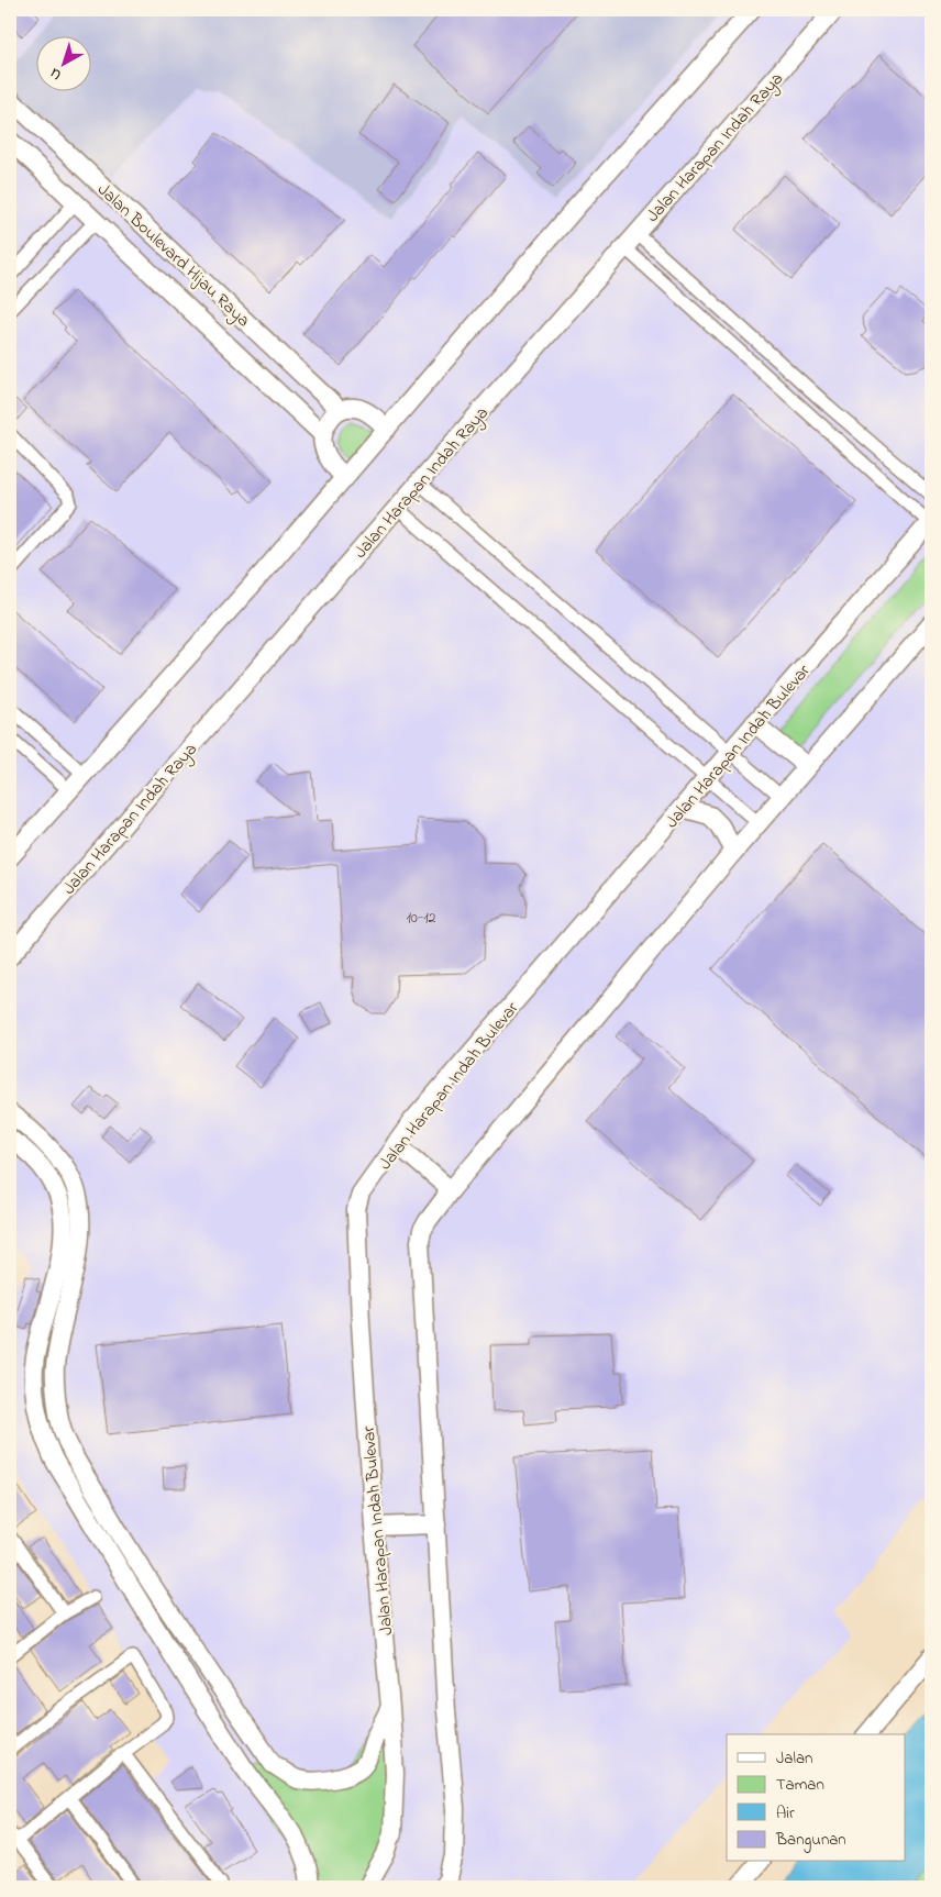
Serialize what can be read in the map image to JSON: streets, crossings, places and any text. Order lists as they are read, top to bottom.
{
  "streets": {
    "street": ["Jalan Harapan Indah Raya", "Jalan Boulevard Hijau Raya", "Jalan Harapan Indah Bulevar"]
  },
  "house_numbers": ["10-12"],
  "legend": [
    "Jalan",
    "Taman",
    "Air",
    "Bangunan"
  ],
  "north": "bottom left"
}
